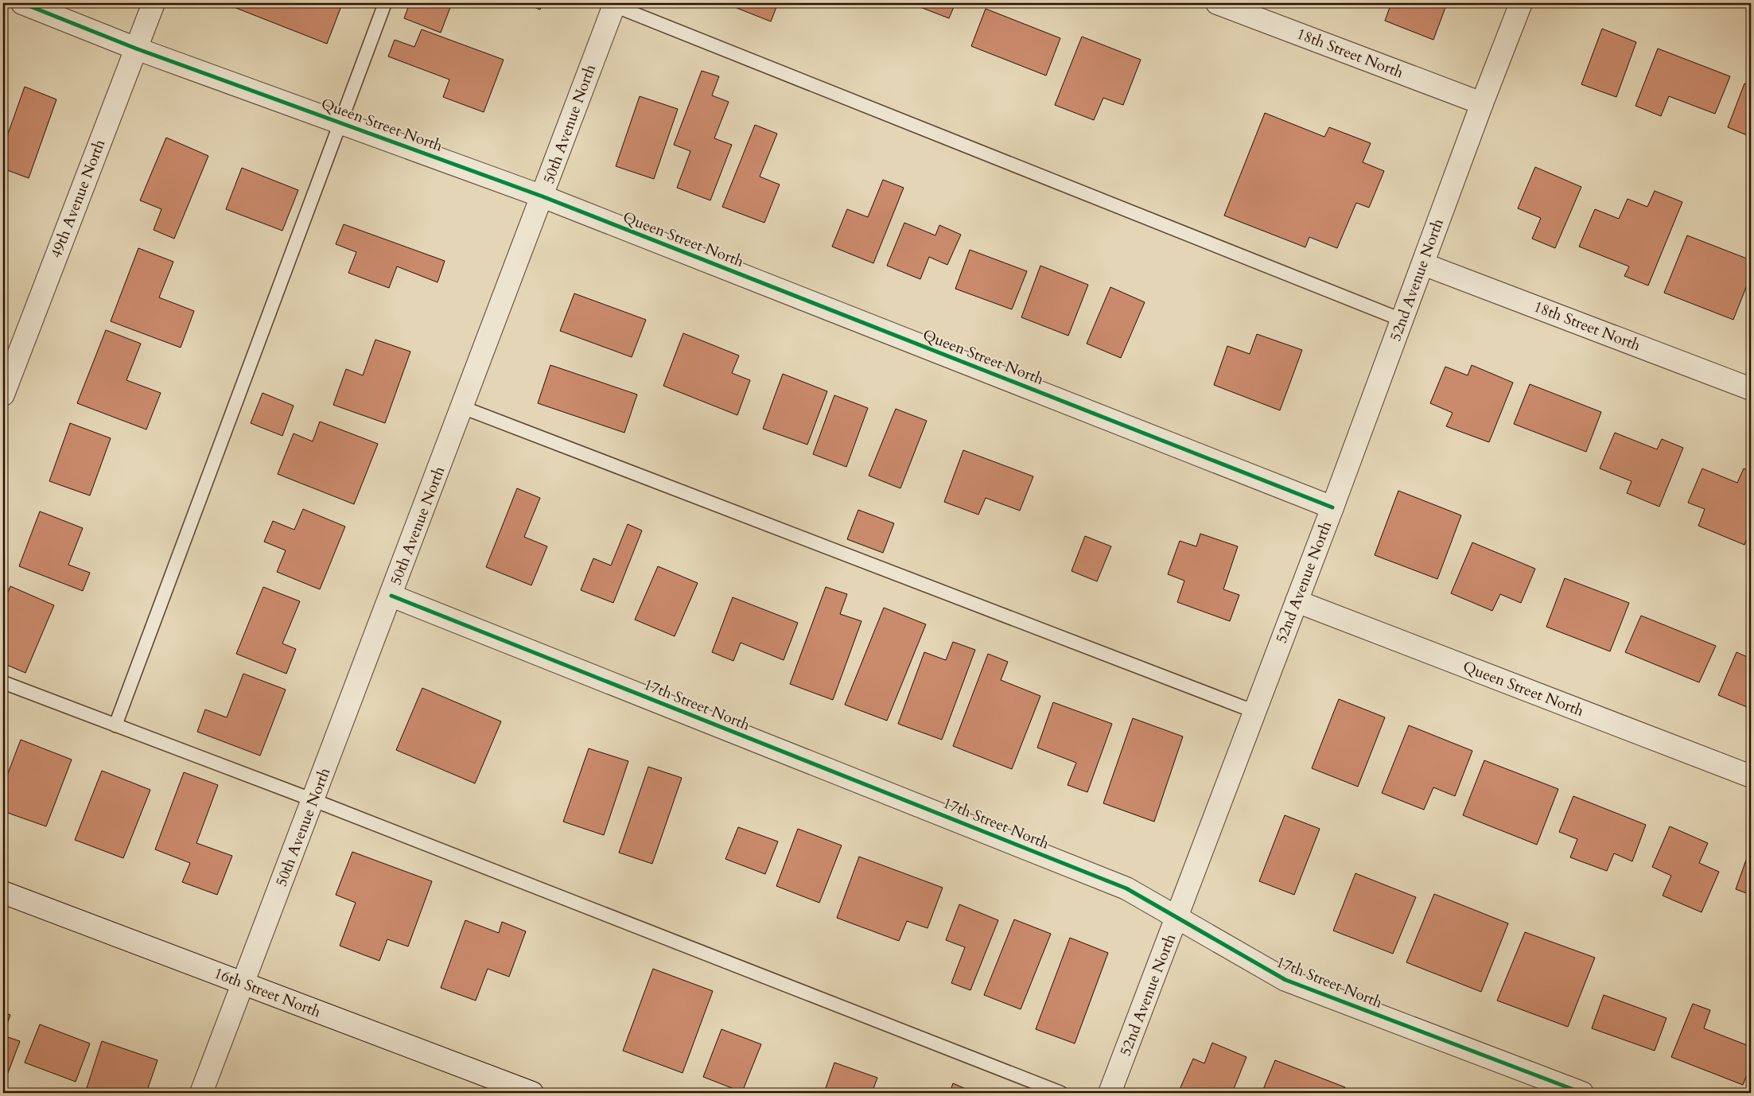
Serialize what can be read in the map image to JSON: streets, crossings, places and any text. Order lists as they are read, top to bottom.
{
  "streets": {
    "street": [
      "18th Street North",
      "50th Avenue North",
      "Queen Street North",
      "49th Avenue North",
      "52nd Avenue North",
      "17th Street North",
      "16th Street North"
    ]
  },
  "crossings": [
    ["18th Street North", "52nd Avenue North"],
    ["50th Avenue North", "Queen Street North"],
    ["50th Avenue North", "17th Street North"],
    ["50th Avenue North", "16th Street North"],
    ["Queen Street North", "49th Avenue North"],
    ["Queen Street North", "52nd Avenue North"],
    ["52nd Avenue North", "17th Street North"]
  ]
}
